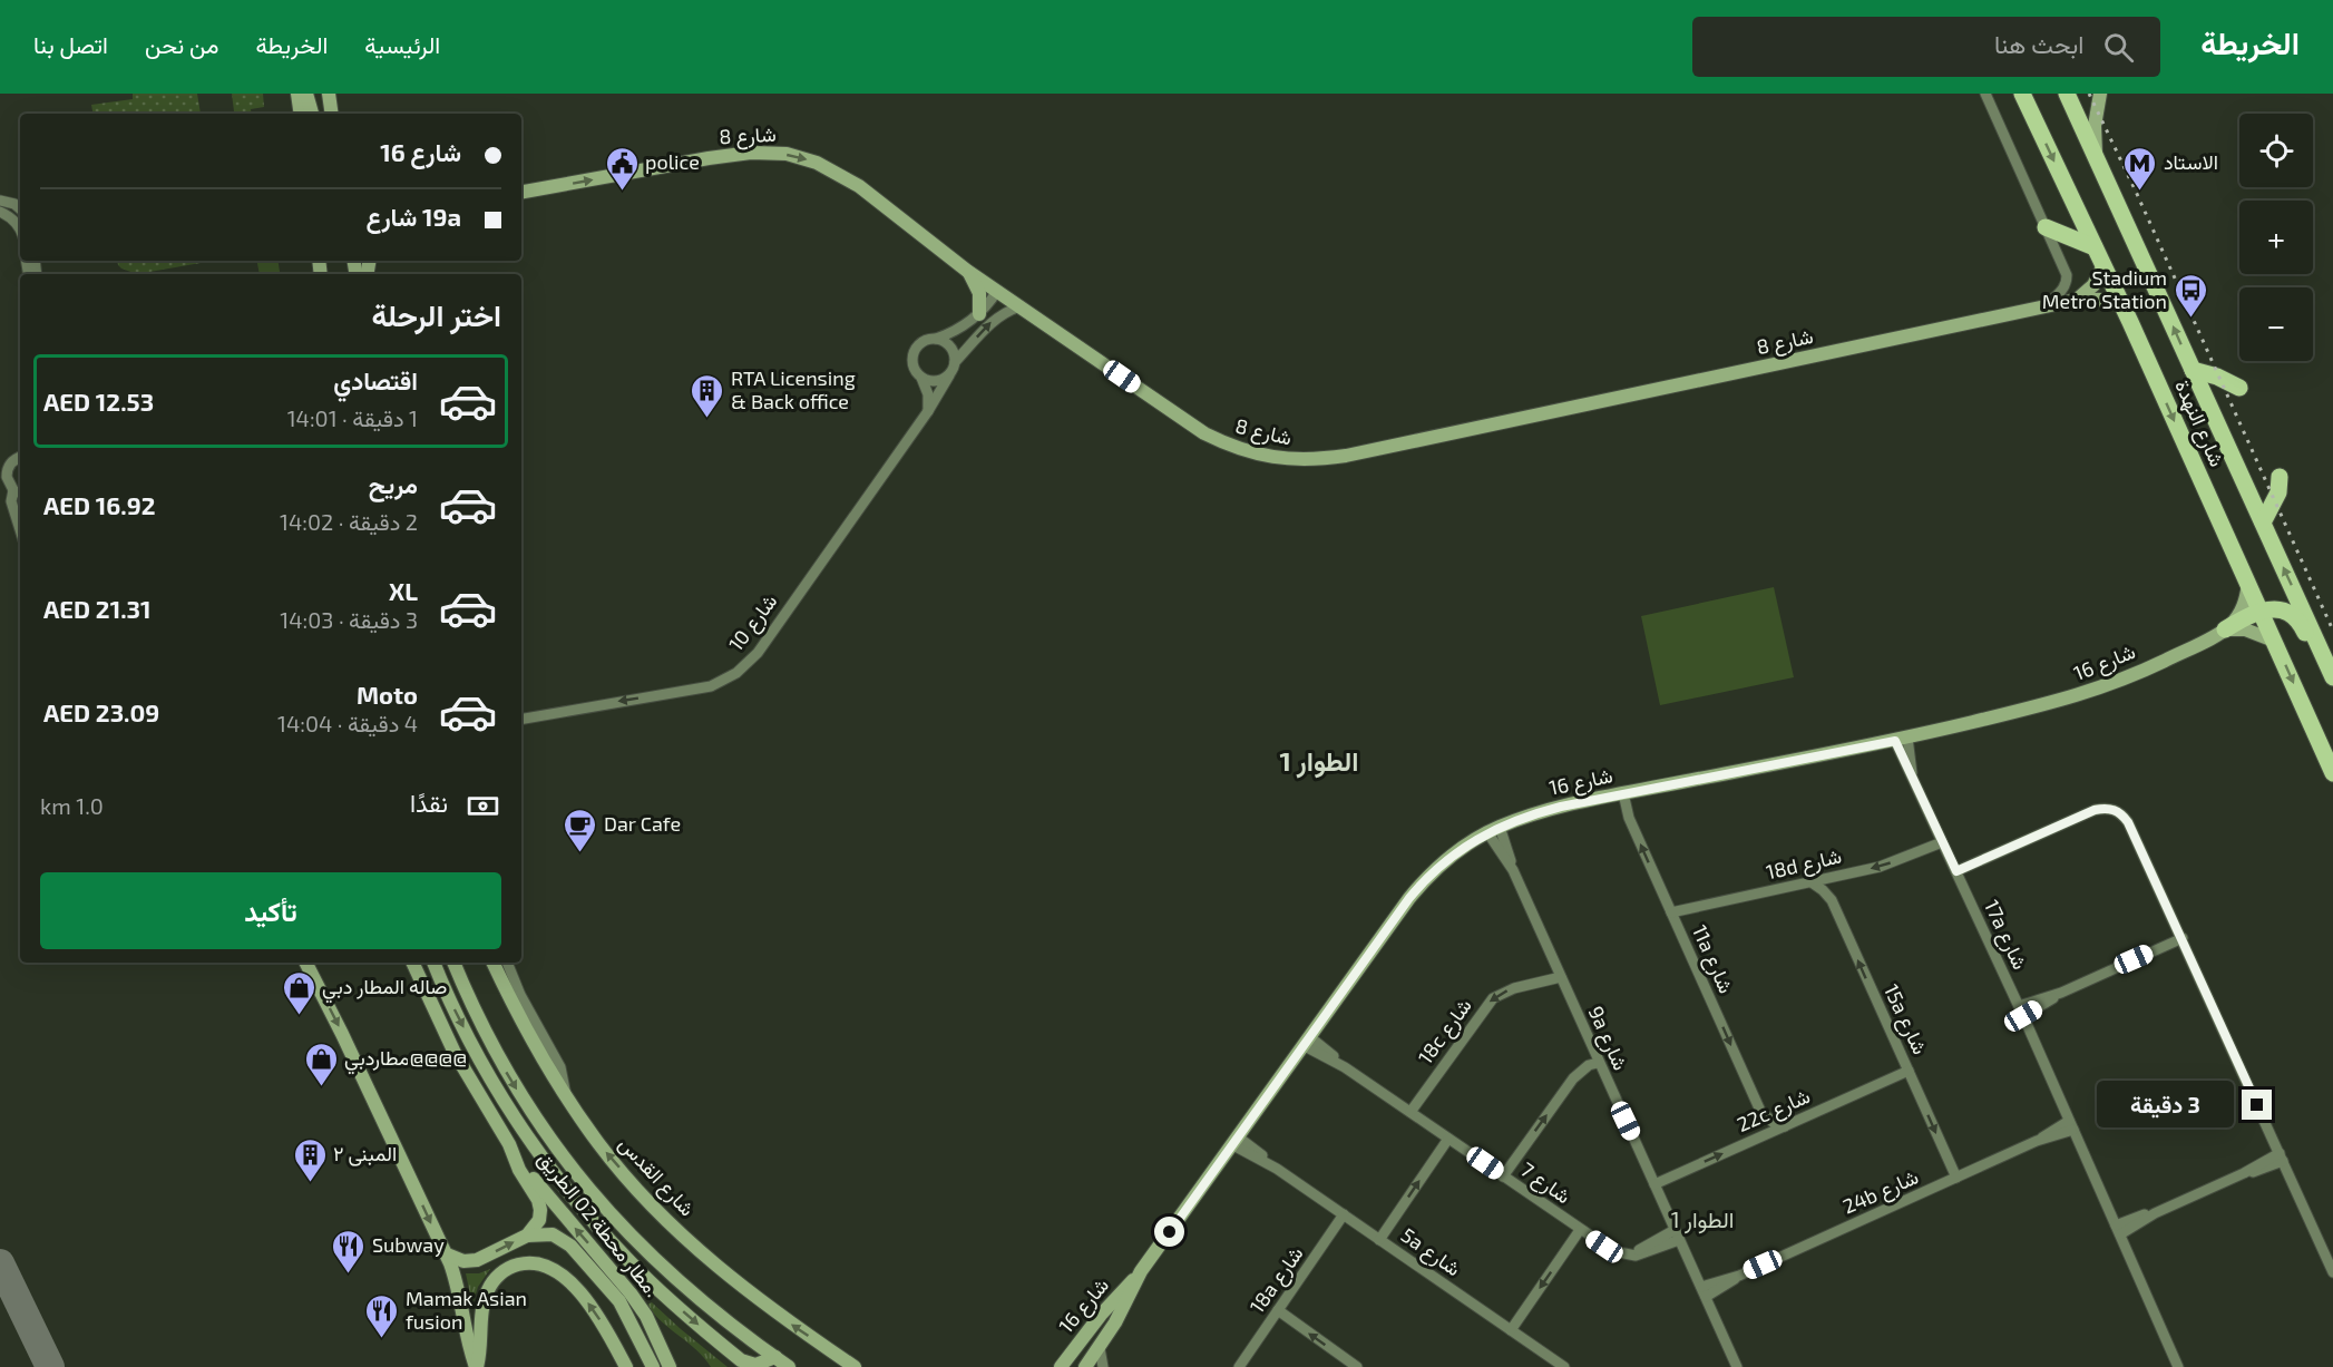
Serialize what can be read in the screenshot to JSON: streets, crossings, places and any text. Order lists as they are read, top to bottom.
{
  "streets": {
    "main road": ["شارع النهدة"],
    "street": [
      "شارع 8",
      "شارع 10",
      "شارع 16",
      "18d شارع",
      "17a شارع",
      "11a شارع",
      "15a شارع",
      "18c شارع",
      "9a شارع",
      "22c شارع",
      "شارع القدس",
      "شارع 7",
      "24b شارع",
      "مطار محطة 02 الطريق.",
      "5a شارع",
      "18a شارع"
    ]
  },
  "crossings": [
    ["شارع 8", "شارع النهدة"],
    ["شارع النهدة", "شارع 16"],
    ["شارع 16", "17a شارع"],
    ["شارع 16", "11a شارع"],
    ["شارع 16", "9a شارع"],
    ["شارع 16", "شارع 7"],
    ["شارع 16", "5a شارع"],
    ["18d شارع", "17a شارع"],
    ["18d شارع", "11a شارع"],
    ["18d شارع", "15a شارع"],
    ["17a شارع", "24b شارع"],
    ["11a شارع", "22c شارع"],
    ["15a شارع", "22c شارع"],
    ["15a شارع", "24b شارع"],
    ["18c شارع", "9a شارع"],
    ["18c شارع", "شارع 7"],
    ["9a شارع", "22c شارع"],
    ["9a شارع", "شارع 7"],
    ["9a شارع", "24b شارع"],
    ["5a شارع", "18a شارع"]
  ],
  "one_way": [
    "شارع 10",
    "18d شارع",
    "18c شارع",
    "22c شارع"
  ],
  "districts": ["الطوار 1", "الطوار 1"],
  "places": {
    "public building": ["police"],
    "metro station": ["الاستاد"],
    "bus stop": ["Stadium Metro Station"],
    "building": ["RTA Licensing & Back office", "المبنى ٢"],
    "cafe": ["Dar Cafe"],
    "shop": ["صاله المطار دبي", "مطاردبي@@@@"],
    "restaurant": ["Subway", "Mamak Asian fusion"]
  },
  "page": {
    "header": "الخريطة",
    "search": "ابحث هنا",
    "nav": [
      "الرئيسية",
      "الخريطة",
      "من نحن",
      "اتصل بنا"
    ],
    "map_buttons": ["+", "−"],
    "banner": ["شارع 16", "19a شارع"],
    "heading": "اختر الرحلة",
    "list": [
      {
        "name": "اقتصادي",
        "note": "1 دقيقة · 14:01",
        "value": "AED 12.53"
      },
      {
        "name": "مريح",
        "note": "2 دقيقة · 14:02",
        "value": "AED 16.92"
      },
      {
        "name": "XL",
        "note": "3 دقيقة · 14:03",
        "value": "AED 21.31"
      },
      {
        "name": "Moto",
        "note": "4 دقيقة · 14:04",
        "value": "AED 23.09"
      }
    ],
    "pay": ["نقدًا", "1.0 km"],
    "buttons": "تأكيد",
    "bubble": "3 دقيقة"
  }
}
